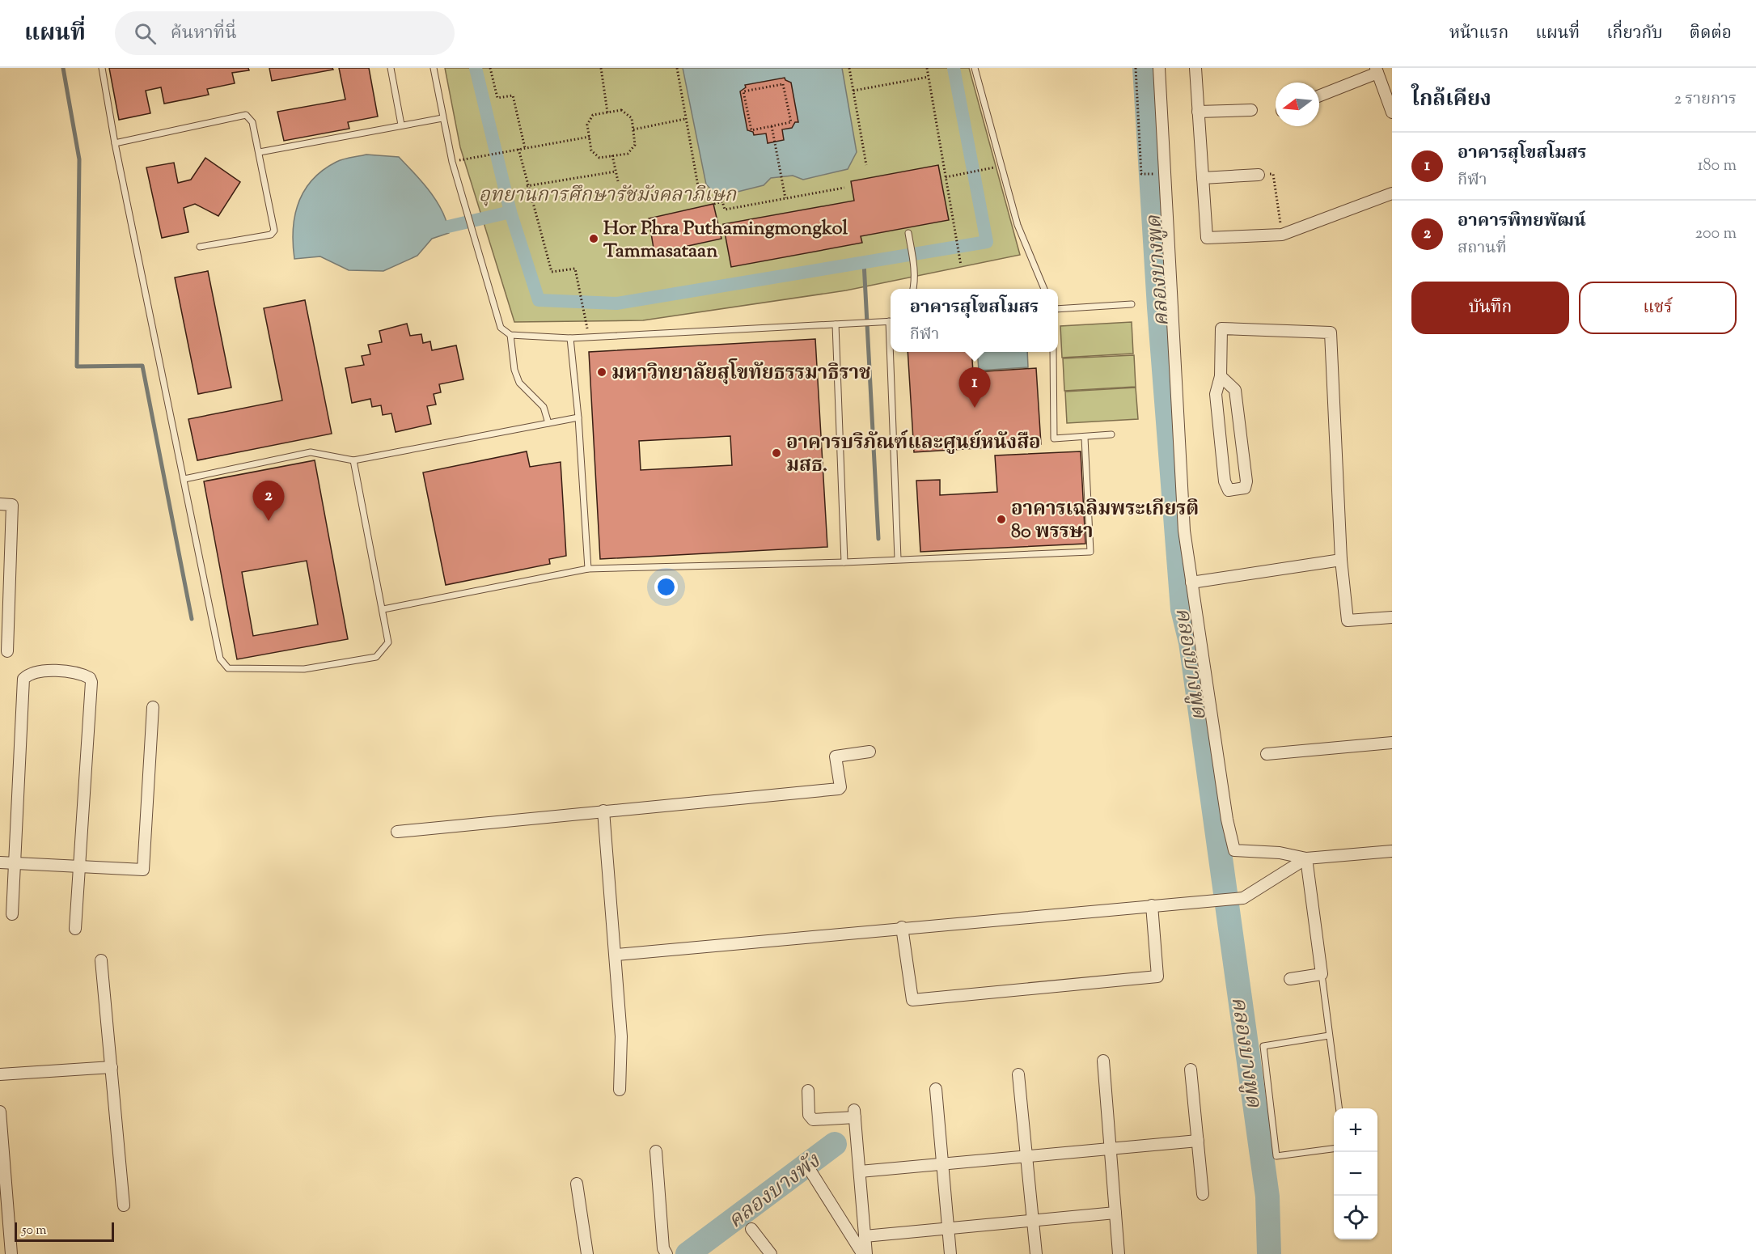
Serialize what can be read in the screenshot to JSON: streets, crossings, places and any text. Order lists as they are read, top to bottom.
{
  "water": ["คลองบางพูด", "คลองบางพัง"],
  "parks": ["อุทยานการศึกษารัชมังคลาภิเษก"],
  "places": [
    "Hor Phra Puthamingmongkol Tammasataan",
    "มหาวิทยาลัยสุโขทัยธรรมาธิราช",
    "อาคารบริภัณฑ์และศูนย์หนังสือ มสธ.",
    "อาคารเฉลิมพระเกียรติ 80 พรรษา"
  ],
  "scale_bar": "50 m",
  "north": "left",
  "page": {
    "header": "แผนที่",
    "search": "ค้นหาที่นี่",
    "nav": [
      "หน้าแรก",
      "แผนที่",
      "เกี่ยวกับ",
      "ติดต่อ"
    ],
    "heading": ["ใกล้เคียง", "2 รายการ"],
    "list": [
      {
        "mark": "1",
        "name": "อาคารสุโขสโมสร",
        "note": "กีฬา",
        "value": "180 m"
      },
      {
        "mark": "2",
        "name": "อาคารพิทยพัฒน์",
        "note": "สถานที่",
        "value": "200 m"
      }
    ],
    "buttons": ["บันทึก", "แชร์"],
    "popup": ["อาคารสุโขสโมสร", "กีฬา"],
    "pins": ["1", "2"],
    "map_buttons": ["+", "−"],
    "scale": "50 m"
  }
}
